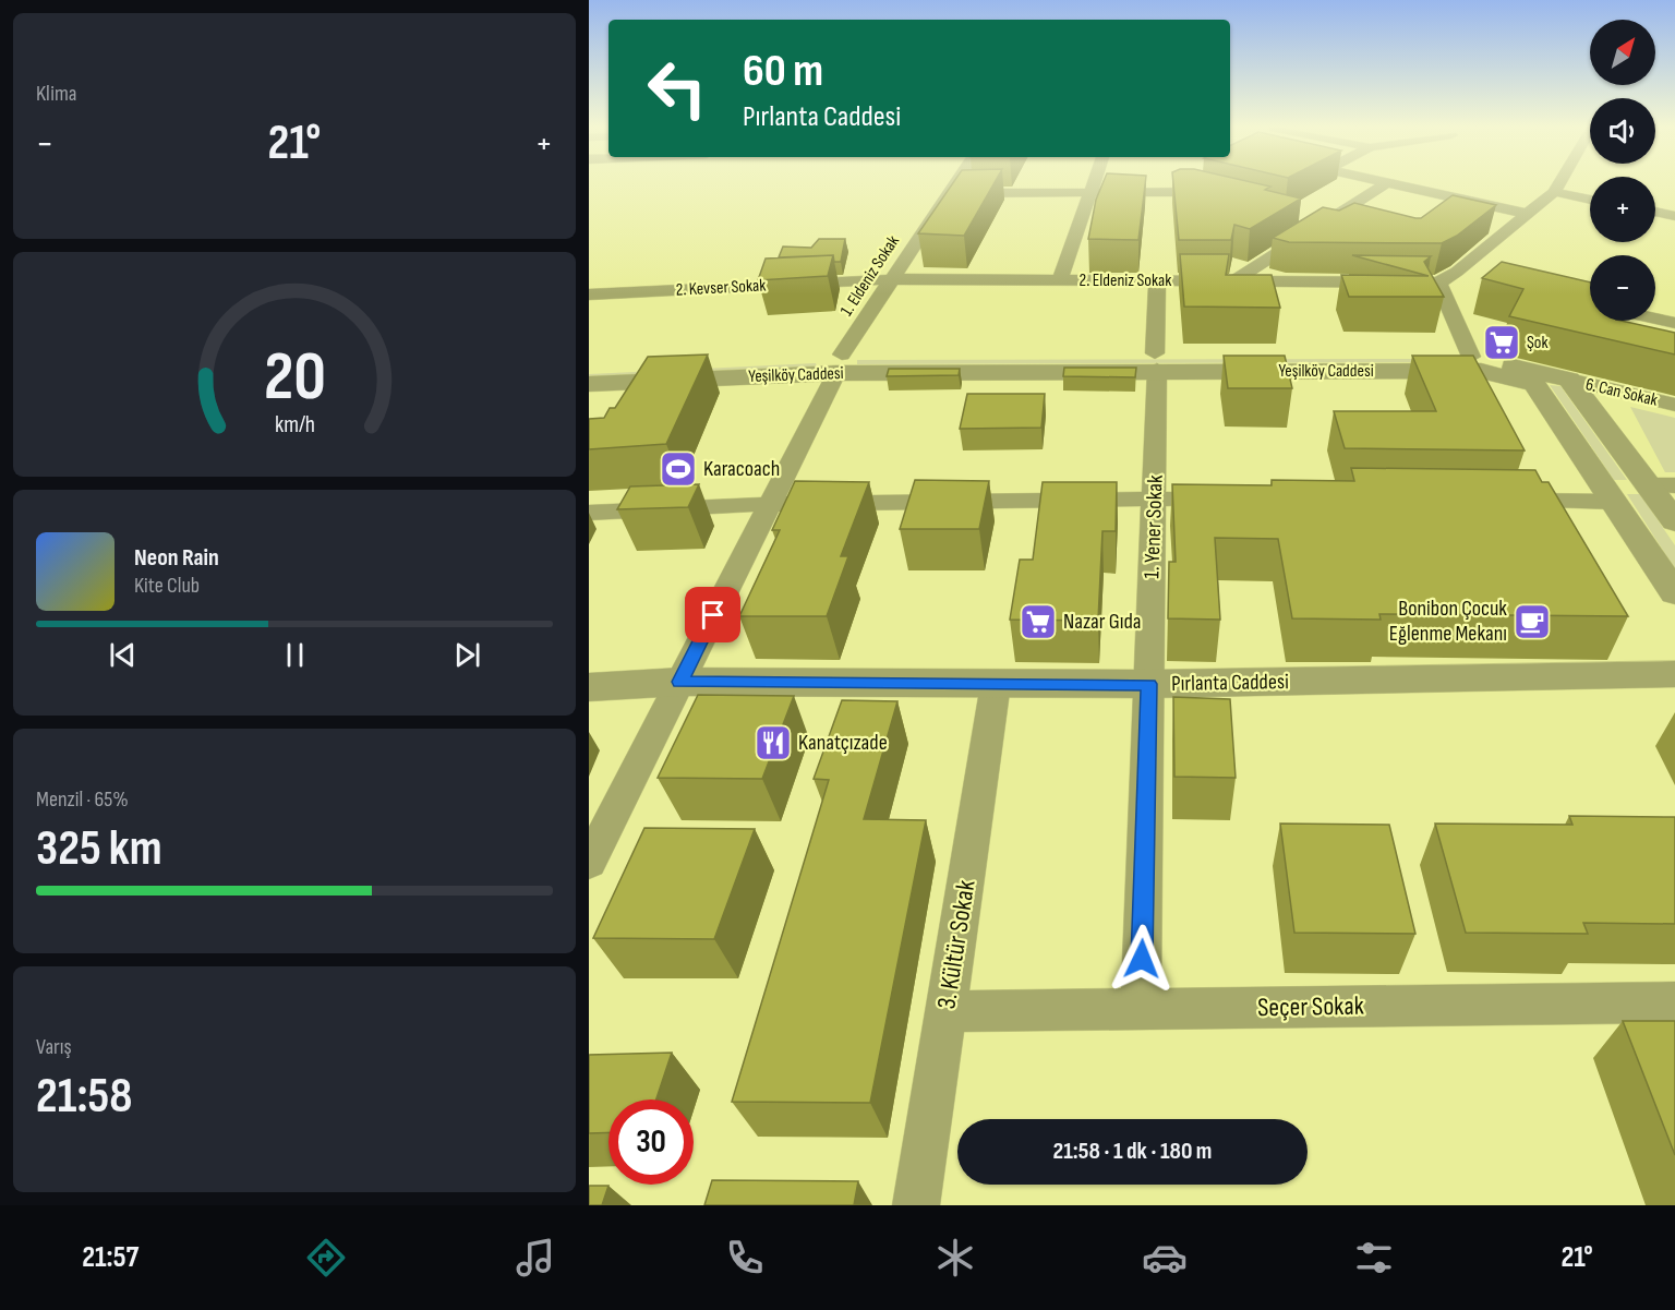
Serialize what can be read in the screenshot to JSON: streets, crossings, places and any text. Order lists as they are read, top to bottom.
{
  "streets": {
    "street": [
      "1. Eldeniz Sokak",
      "2. Eldeniz Sokak",
      "2. Kevser Sokak",
      "Yeşilköy Caddesi",
      "6. Can Sokak",
      "1. Yener Sokak",
      "Pırlanta Caddesi",
      "3. Kültür Sokak",
      "Seçer Sokak"
    ]
  },
  "crossings": [
    ["1. Eldeniz Sokak", "2. Eldeniz Sokak"],
    ["1. Eldeniz Sokak", "2. Kevser Sokak"],
    ["1. Eldeniz Sokak", "Yeşilköy Caddesi"],
    ["1. Eldeniz Sokak", "Pırlanta Caddesi"],
    ["2. Eldeniz Sokak", "2. Kevser Sokak"],
    ["2. Eldeniz Sokak", "1. Yener Sokak"],
    ["Yeşilköy Caddesi", "6. Can Sokak"],
    ["Yeşilköy Caddesi", "1. Yener Sokak"],
    ["1. Yener Sokak", "Pırlanta Caddesi"],
    ["1. Yener Sokak", "Seçer Sokak"],
    ["Pırlanta Caddesi", "3. Kültür Sokak"],
    ["3. Kültür Sokak", "Seçer Sokak"]
  ],
  "places": {
    "supermarket": ["Şok", "Nazar Gıda"],
    "sports": ["Karacoach"],
    "cafe": ["Bonibon Çocuk Eğlenme Mekanı"],
    "restaurant": ["Kanatçızade"]
  },
  "north": "top right",
  "page": {
    "tile": [
      "Klima",
      ["Menzil · 65%", "325 km"],
      ["Varış", "21:58"]
    ],
    "map_buttons": ["+", "−"],
    "turn": ["60 m", "Pırlanta Caddesi"],
    "heat": ["−", "21°", "+"],
    "song": ["Neon Rain", "Kite Club"],
    "limit": "30",
    "trip": "21:58 · 1 dk · 180 m",
    "tabs": ["21:57", "21°"],
    "gauge": ["20", "km/h"]
  }
}
